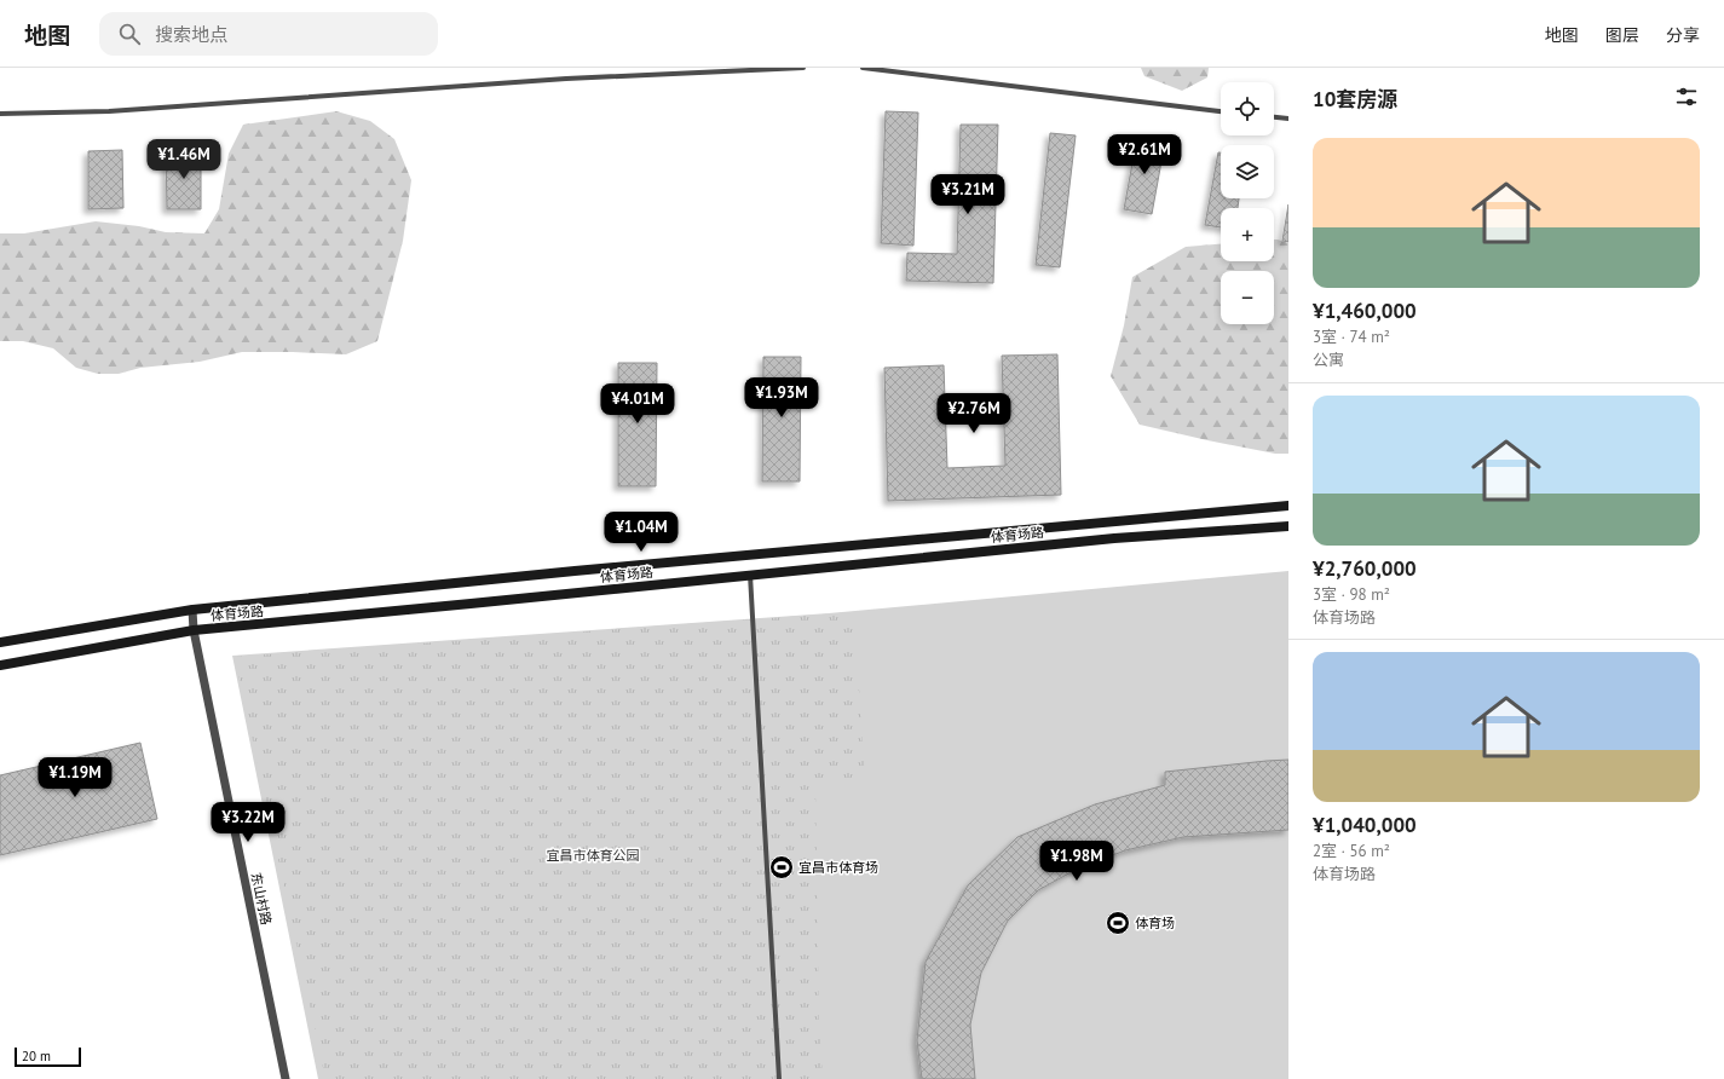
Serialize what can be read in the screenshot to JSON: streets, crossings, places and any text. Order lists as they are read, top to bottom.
{
  "streets": {
    "main road": ["体育场路"],
    "street": ["东山村路"]
  },
  "crossings": [
    ["体育场路", "东山村路"]
  ],
  "parks": ["宜昌市体育公园"],
  "places": {
    "sports": ["宜昌市体育场", "体育场"]
  },
  "scale_bar": "20 m",
  "page": {
    "header": "地图",
    "search": "搜索地点",
    "nav": ["地图", "图层", "分享"],
    "heading": "10套房源",
    "map_buttons": ["+", "−"],
    "list": [
      {
        "name": "¥1,460,000",
        "note": "3室 · 74 m² · 公寓"
      },
      {
        "name": "¥2,760,000",
        "note": "3室 · 98 m² · 体育场路"
      },
      {
        "name": "¥1,040,000",
        "note": "2室 · 56 m² · 体育场路"
      }
    ],
    "price": [
      "¥2.61M",
      "¥1.46M",
      "¥3.21M",
      "¥1.93M",
      "¥4.01M",
      "¥2.76M",
      "¥1.04M",
      "¥1.19M",
      "¥3.22M",
      "¥1.98M"
    ],
    "scale": "20 m"
  }
}
